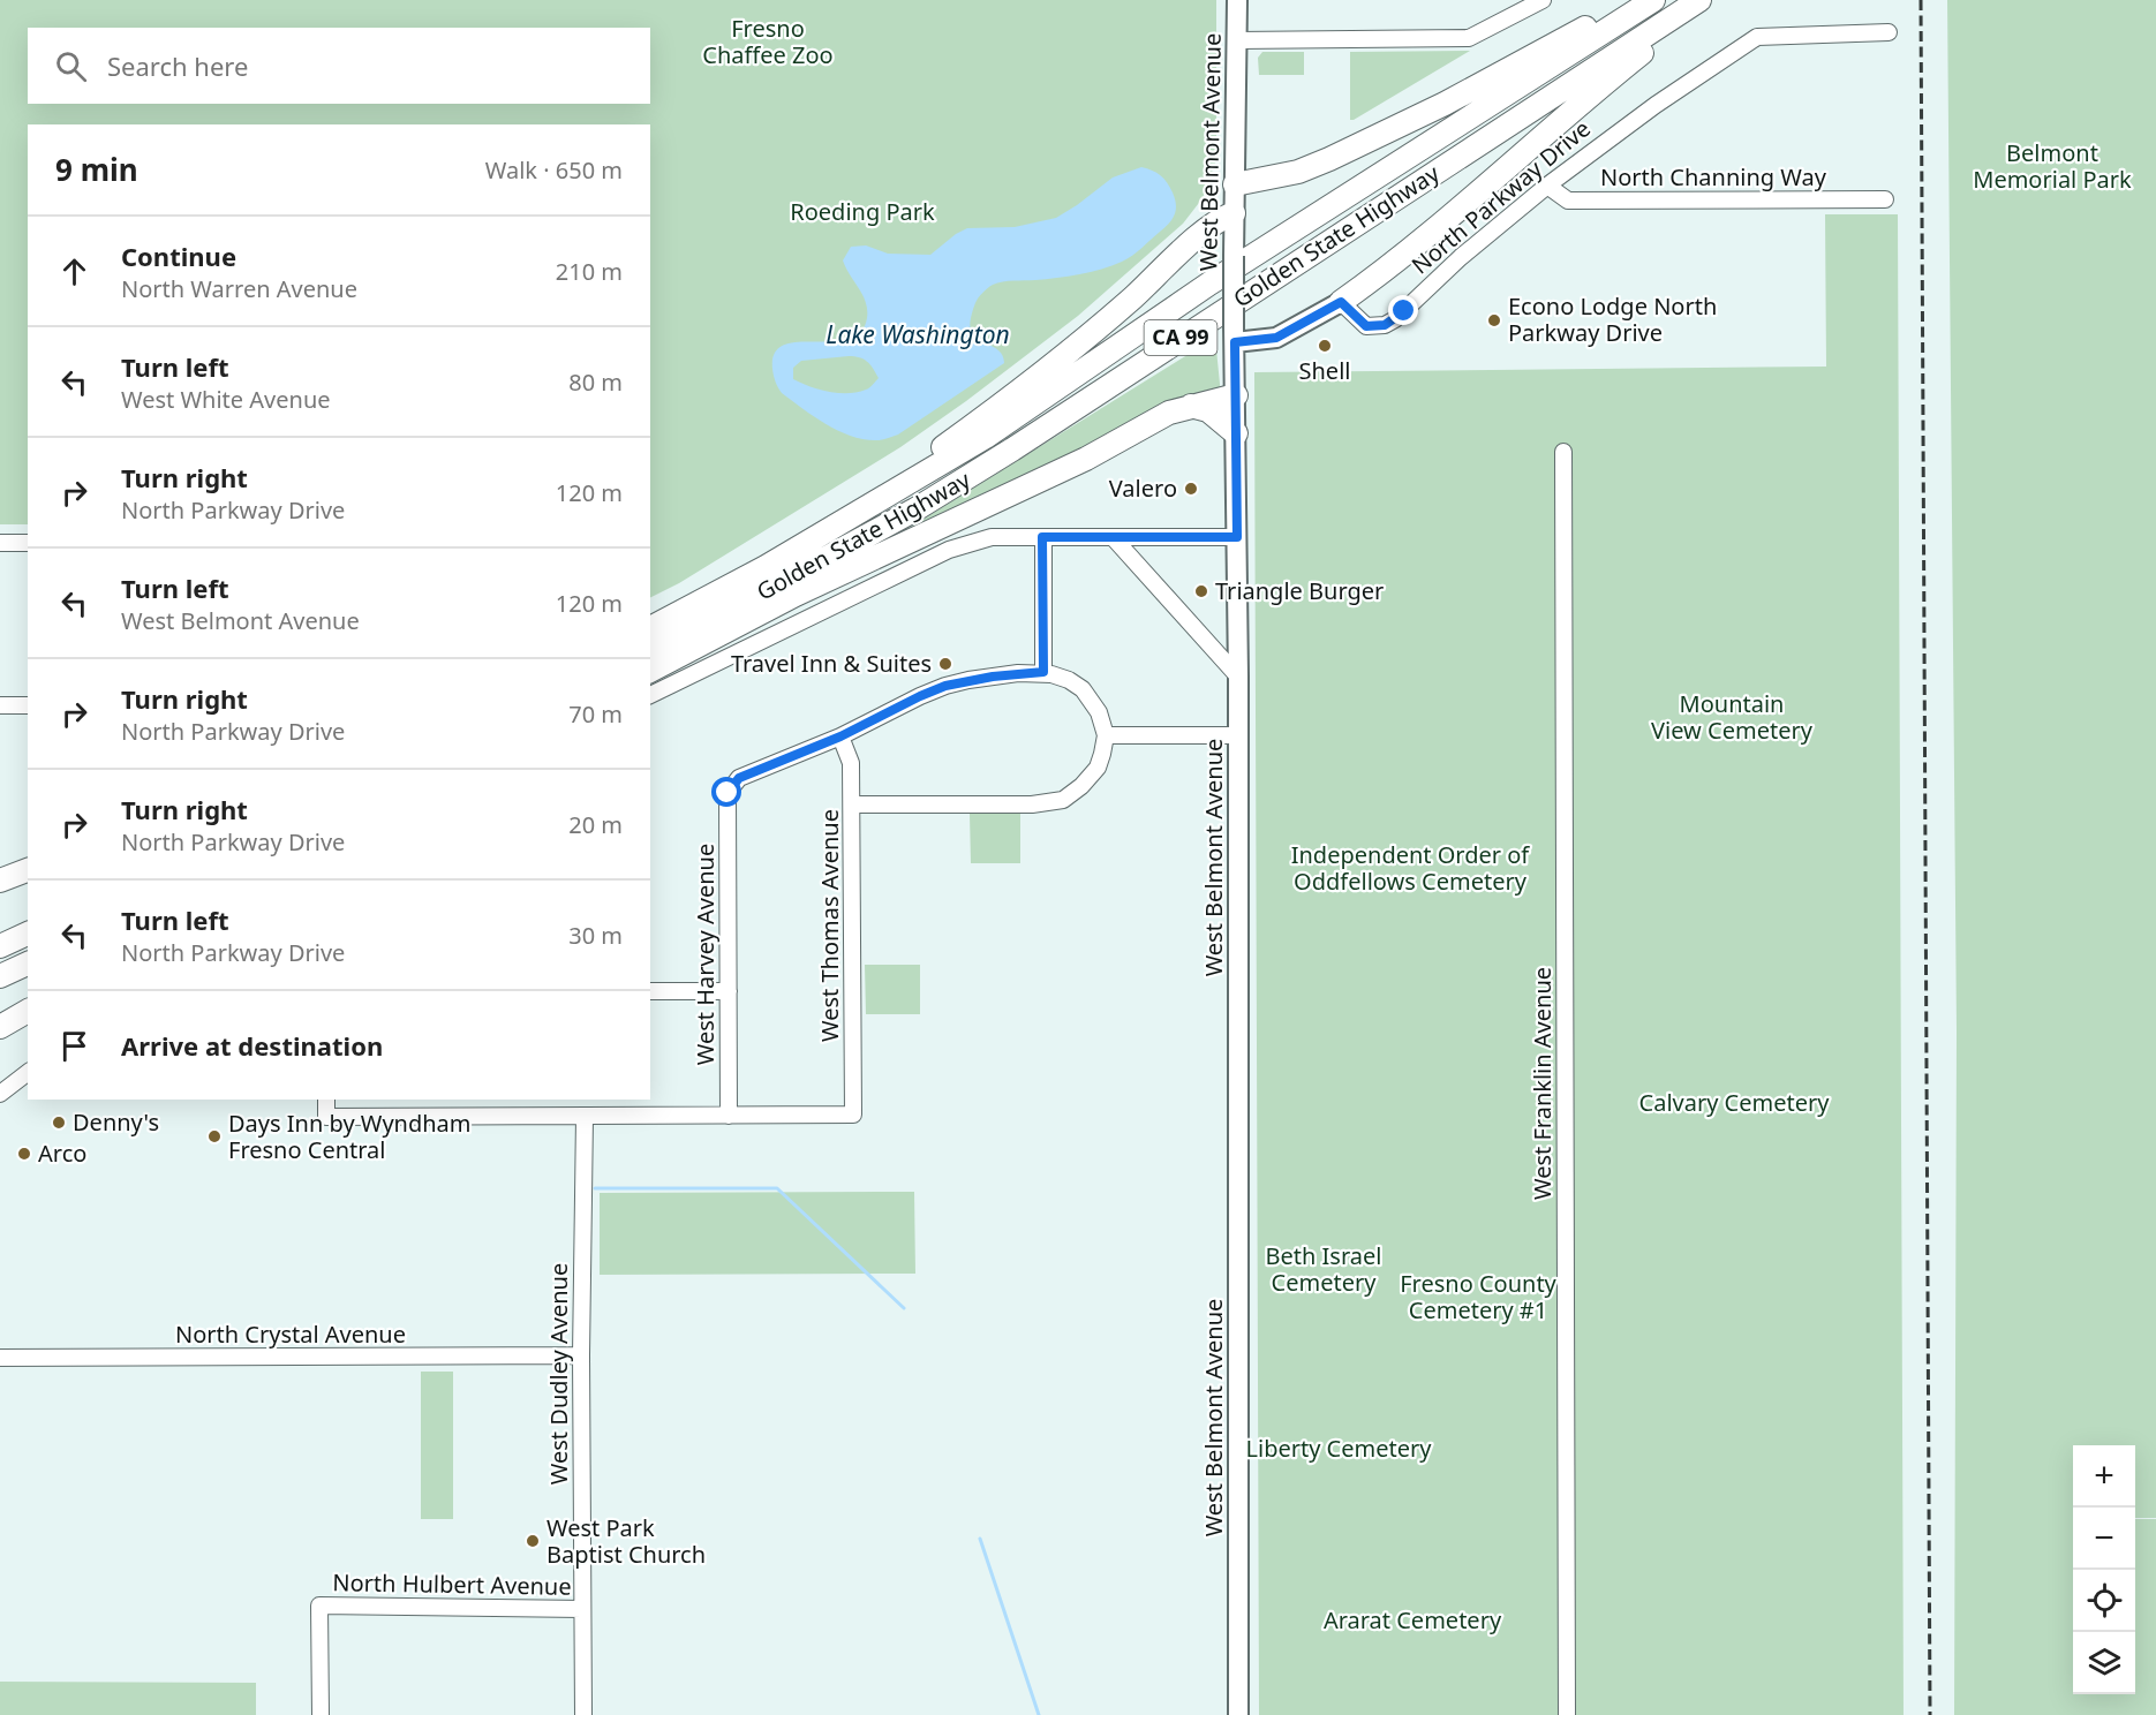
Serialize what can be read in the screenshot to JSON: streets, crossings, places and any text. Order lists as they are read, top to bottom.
{
  "streets": {
    "highway": ["Golden State Highway", "CA 99"],
    "main road": ["West Belmont Avenue"],
    "street": [
      "North Channing Way",
      "North Parkway Drive",
      "West Thomas Avenue",
      "West Harvey Avenue",
      "West Franklin Avenue",
      "North Crystal Avenue",
      "West Dudley Avenue",
      "North Hulbert Avenue"
    ]
  },
  "crossings": [
    ["North Channing Way", "North Parkway Drive"],
    ["West Thomas Avenue", "West Harvey Avenue"],
    ["North Crystal Avenue", "West Dudley Avenue"],
    ["West Dudley Avenue", "North Hulbert Avenue"]
  ],
  "water": ["Lake Washington"],
  "parks": [
    "Fresno Chaffee Zoo",
    "Belmont Memorial Park",
    "Roeding Park",
    "Mountain View Cemetery",
    "Independent Order of Oddfellows Cemetery",
    "Calvary Cemetery",
    "Beth Israel Cemetery",
    "Fresno County Cemetery #1",
    "Liberty Cemetery",
    "Ararat Cemetery"
  ],
  "places": [
    "Econo Lodge North Parkway Drive",
    "Shell",
    "Valero",
    "Triangle Burger",
    "Travel Inn & Suites",
    "Denny's",
    "Days Inn by Wyndham Fresno Central",
    "Arco",
    "West Park Baptist Church"
  ],
  "page": {
    "search": "Search here",
    "heading": ["9 min", "Walk · 650 m"],
    "list": [
      ["Continue", "North Warren Avenue", "210 m"],
      ["Turn left", "West White Avenue", "80 m"],
      ["Turn right", "North Parkway Drive", "120 m"],
      ["Turn left", "West Belmont Avenue", "120 m"],
      ["Turn right", "North Parkway Drive", "70 m"],
      ["Turn right", "North Parkway Drive", "20 m"],
      ["Turn left", "North Parkway Drive", "30 m"],
      "Arrive at destination"
    ],
    "map_buttons": ["+", "−"]
  }
}
